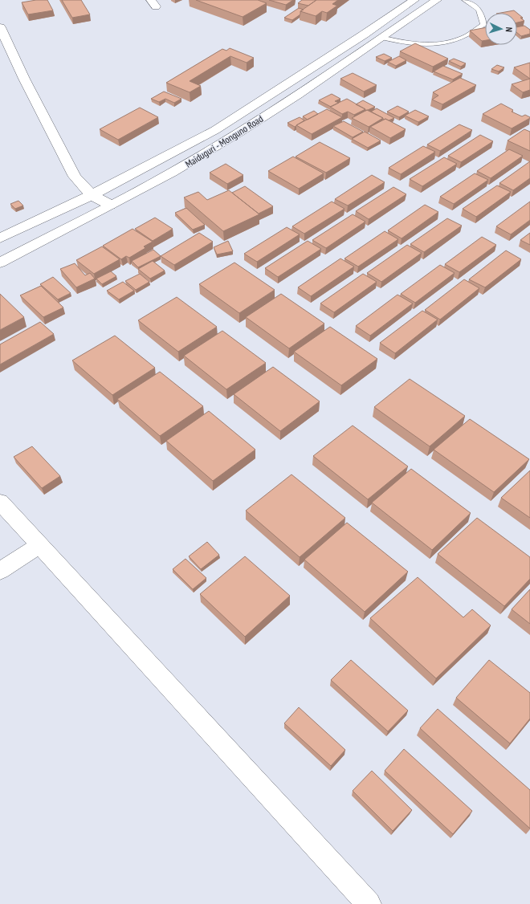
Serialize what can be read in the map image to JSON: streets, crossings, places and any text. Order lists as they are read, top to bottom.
{
  "streets": {
    "main road": ["Maiduguri - Monguno Road"]
  },
  "north": "right"
}
